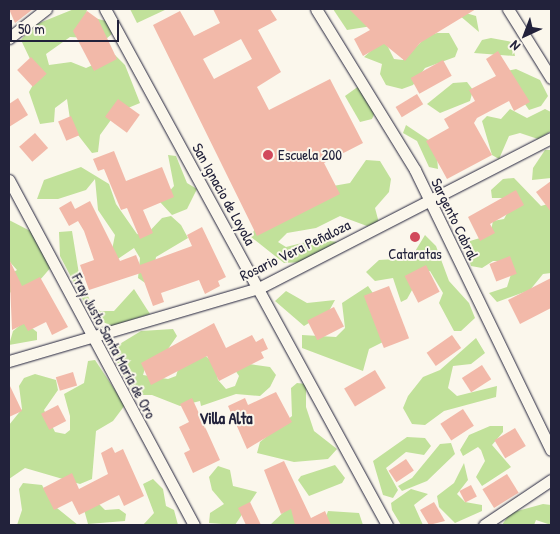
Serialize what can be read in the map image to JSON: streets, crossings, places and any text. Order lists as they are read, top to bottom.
{
  "streets": {
    "street": [
      "San Ignacio de Loyola",
      "Sargento Cabral",
      "Rosario Vera Peñaloza",
      "Fray Justo Santa María de Oro"
    ]
  },
  "crossings": [
    ["San Ignacio de Loyola", "Rosario Vera Peñaloza"],
    ["Sargento Cabral", "Rosario Vera Peñaloza"],
    ["Rosario Vera Peñaloza", "Fray Justo Santa María de Oro"]
  ],
  "districts": ["Villa Alta"],
  "places": ["Escuela 200", "Cataratas"],
  "scale_bar": "50 m",
  "north": "bottom left"
}
